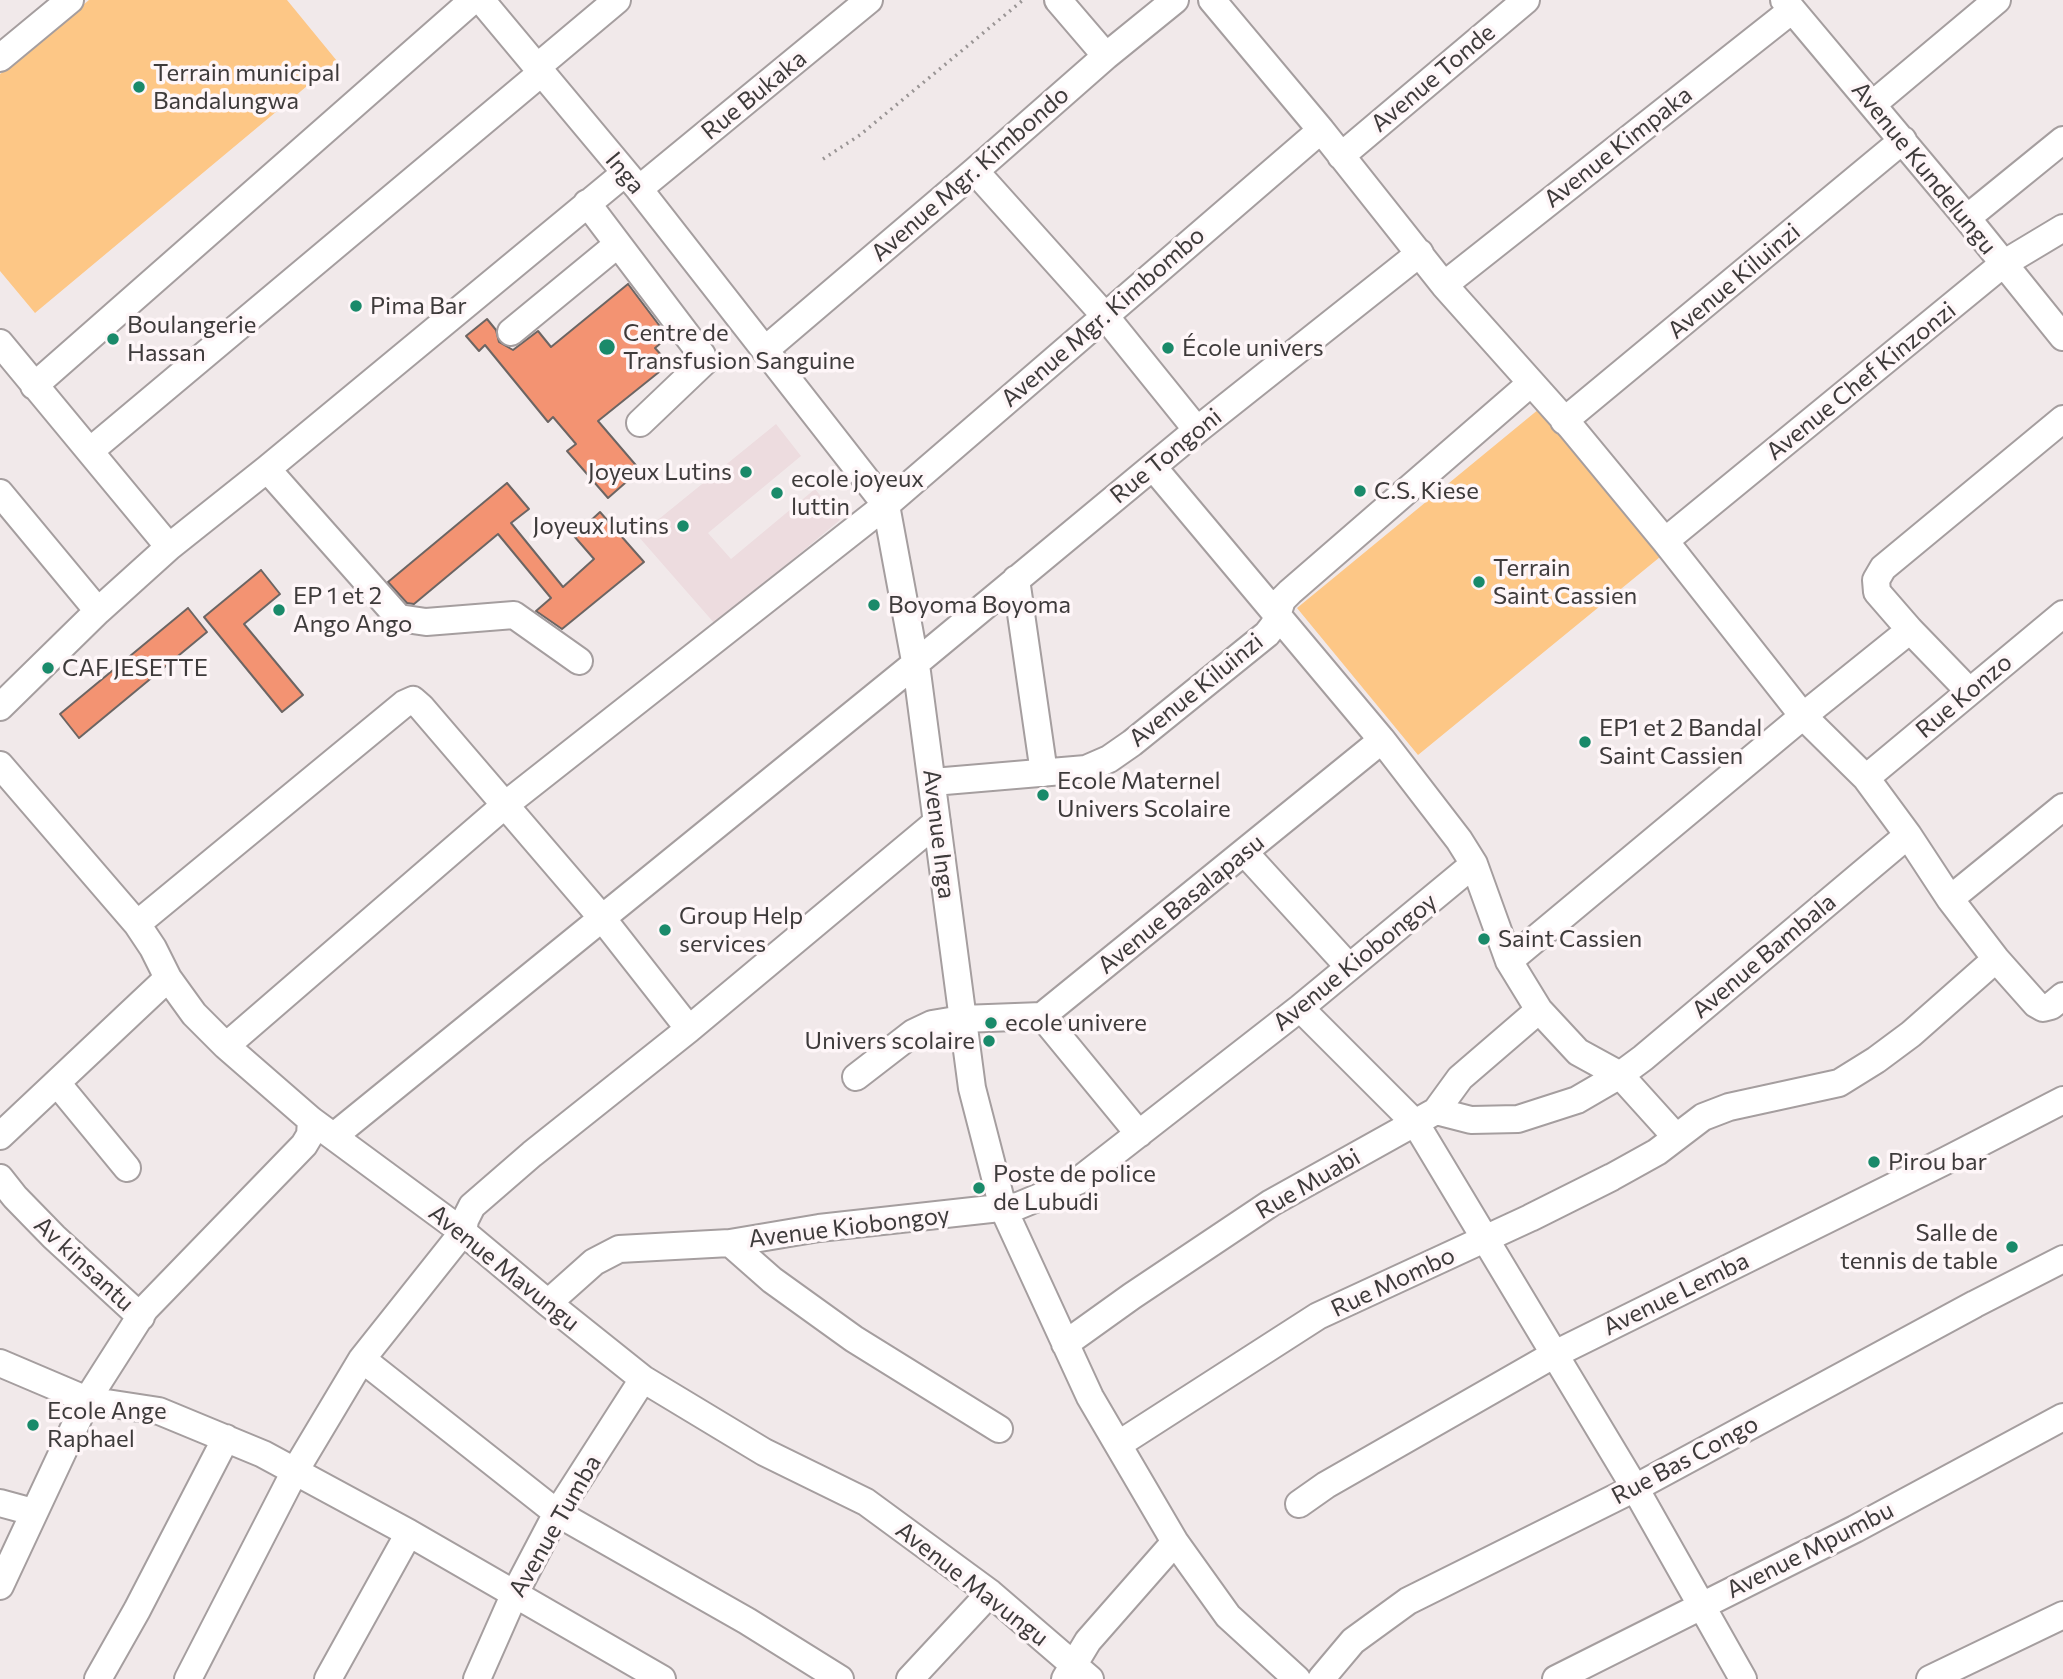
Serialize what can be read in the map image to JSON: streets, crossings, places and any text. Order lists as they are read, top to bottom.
{
  "streets": {
    "street": [
      "Avenue Tonde",
      "Rue Bukaka",
      "Avenue Kimpaka",
      "Avenue Kundelungu",
      "Inga",
      "Avenue Mgr. Kimbondo",
      "Avenue Kiluinzi",
      "Avenue Mgr. Kimbombo",
      "Avenue Chef Kinzonzi",
      "Rue Tongoni",
      "Rue Konzo",
      "Avenue Inga",
      "Avenue Basalapasu",
      "Avenue Bambala",
      "Avenue Kiobongoy",
      "Rue Muabi",
      "Av kinsantu",
      "Avenue Mavungu",
      "Rue Mombo",
      "Avenue Lemba",
      "Rue Bas Congo",
      "Avenue Tumba",
      "Avenue Mpumbu"
    ]
  },
  "crossings": [
    ["Rue Bukaka", "Inga"],
    ["Avenue Kimpaka", "Avenue Kundelungu"],
    ["Avenue Kundelungu", "Avenue Kiluinzi"],
    ["Avenue Kundelungu", "Avenue Chef Kinzonzi"],
    ["Inga", "Avenue Mgr. Kimbondo"],
    ["Inga", "Avenue Inga"],
    ["Avenue Mgr. Kimbondo", "Avenue Inga"],
    ["Avenue Kiluinzi", "Avenue Inga"],
    ["Avenue Mgr. Kimbombo", "Avenue Inga"],
    ["Avenue Mgr. Kimbombo", "Avenue Mavungu"],
    ["Rue Tongoni", "Avenue Inga"],
    ["Rue Tongoni", "Avenue Mavungu"],
    ["Avenue Inga", "Avenue Kiobongoy"],
    ["Avenue Inga", "Rue Muabi"],
    ["Avenue Inga", "Rue Mombo"],
    ["Avenue Bambala", "Rue Muabi"],
    ["Avenue Kiobongoy", "Avenue Mavungu"],
    ["Avenue Mavungu", "Avenue Tumba"]
  ],
  "places": [
    "Terrain municipal Bandalungwa",
    "Pima Bar",
    "Boulangerie Hassan",
    "Centre de Transfusion Sanguine",
    "École univers",
    "Joyeux Lutins",
    "C.S. Kiese",
    "ecole joyeux luttin",
    "Joyeux lutins",
    "Terrain Saint Cassien",
    "Boyoma Boyoma",
    "EP 1 et 2 Ango Ango",
    "CAF JESETTE",
    "EP1 et 2 Bandal Saint Cassien",
    "Ecole Maternel Univers Scolaire",
    "Group Help services",
    "Saint Cassien",
    "ecole univere",
    "Univers scolaire",
    "Pirou bar",
    "Poste de police de Lubudi",
    "Salle de tennis de table",
    "Ecole Ange Raphael"
  ]
}
